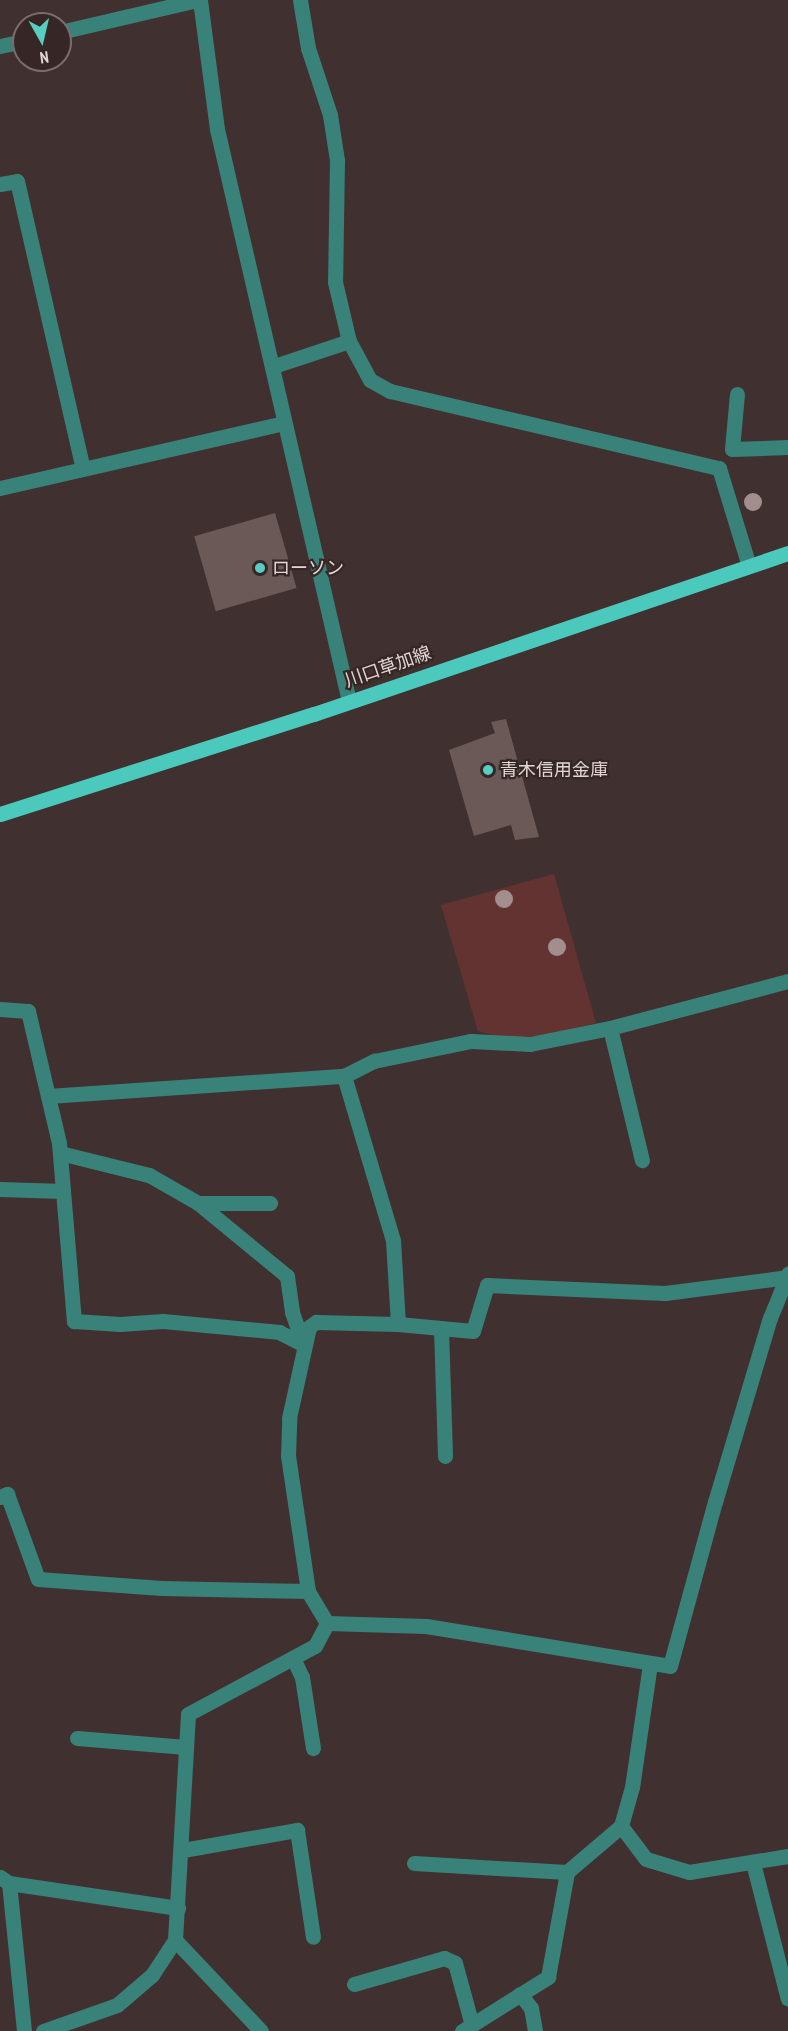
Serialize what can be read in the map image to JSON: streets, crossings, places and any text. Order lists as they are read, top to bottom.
{
  "streets": {
    "main road": ["川口草加線"]
  },
  "places": ["ローソン", "青木信用金庫"],
  "north": "bottom"
}
